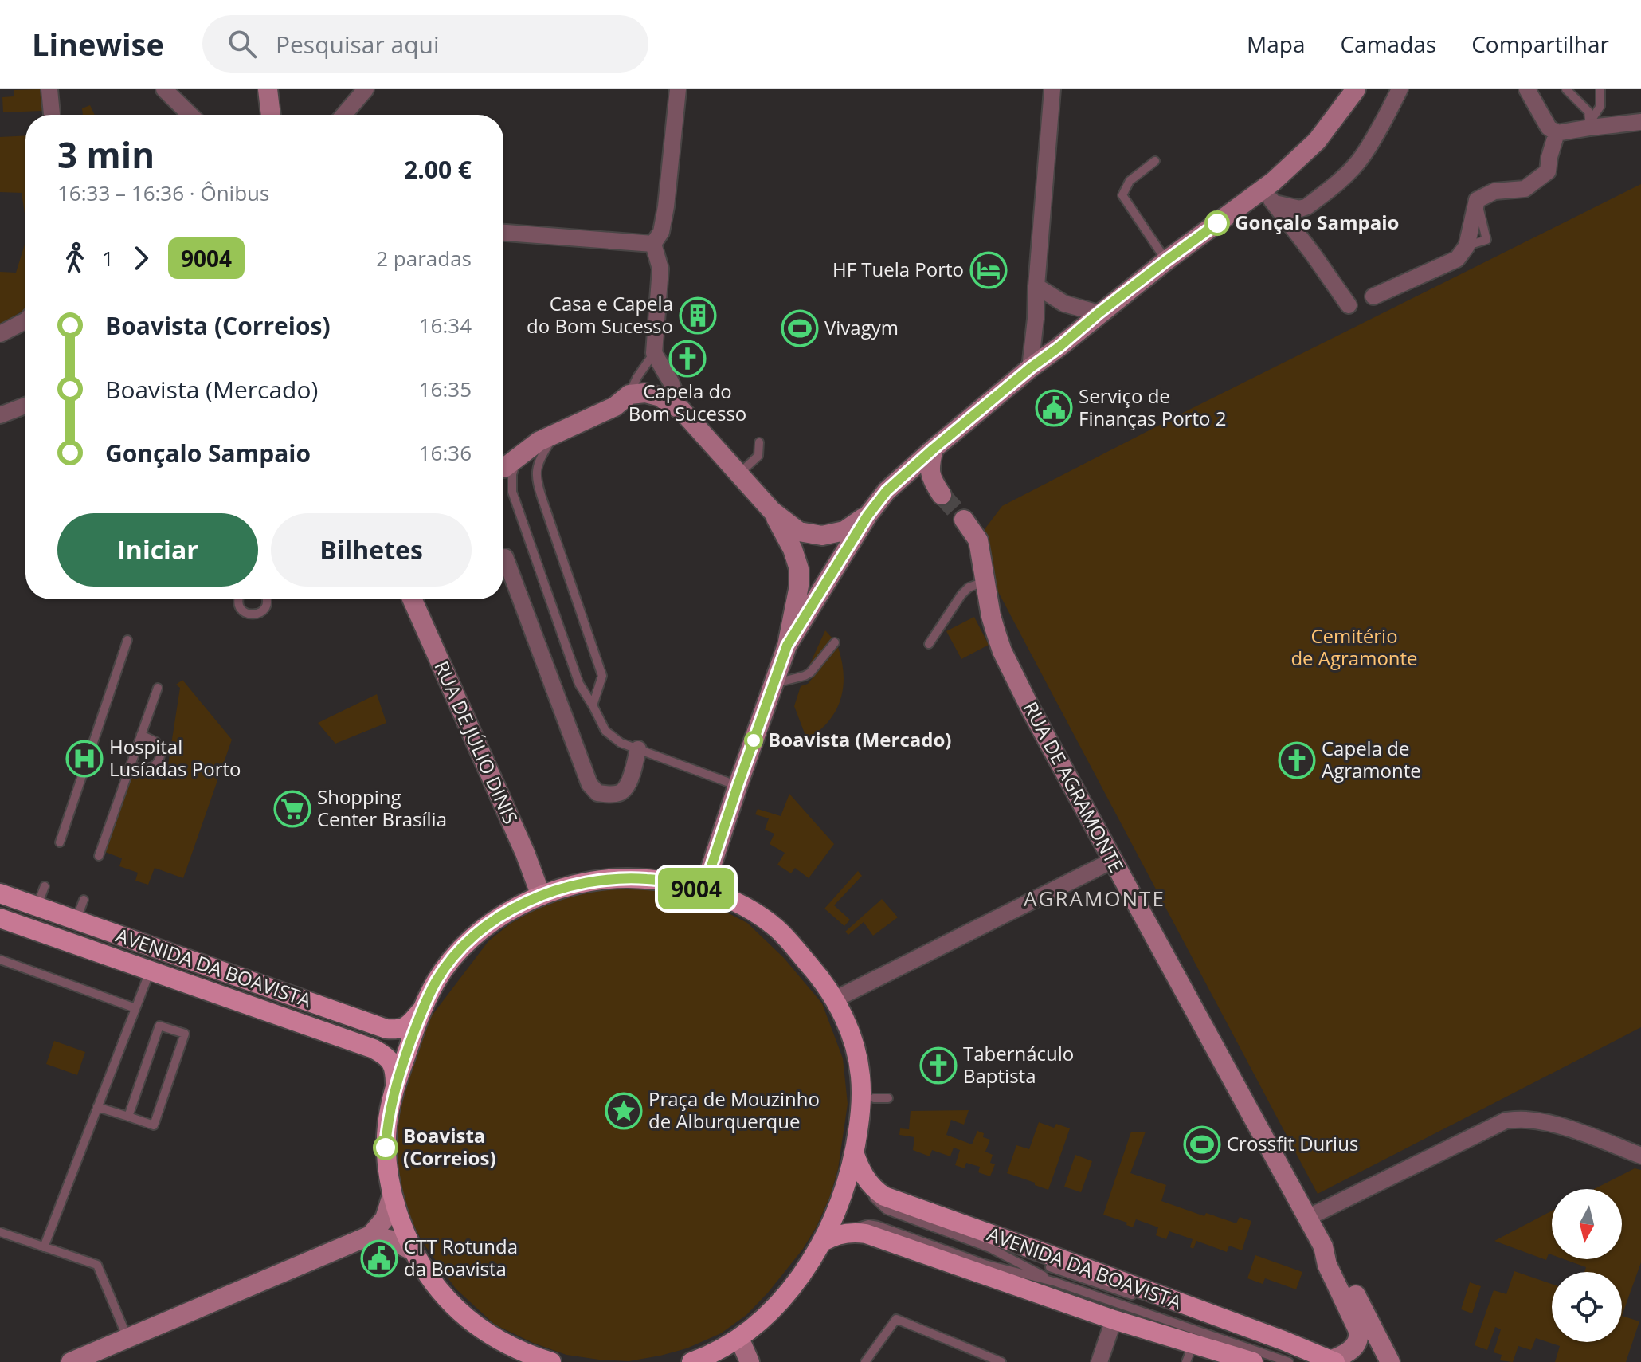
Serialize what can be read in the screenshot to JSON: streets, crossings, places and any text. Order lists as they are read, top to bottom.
{
  "streets": {
    "main road": ["AVENIDA DA BOAVISTA"],
    "street": ["RUA DE JÚLIO DINIS", "RUA DE AGRAMONTE"]
  },
  "districts": ["AGRAMONTE"],
  "parks": ["Cemitério de Agramonte"],
  "places": {
    "other": ["Gonçalo Sampaio", "Boavista (Mercado)", "Boavista (Correios)"],
    "hotel": ["HF Tuela Porto"],
    "building": ["Casa e Capela do Bom Sucesso"],
    "sports": ["Vivagym", "Crossfit Durius"],
    "church": ["Capela do Bom Sucesso", "Capela de Agramonte", "Tabernáculo Baptista"],
    "public building": ["Serviço de Finanças Porto 2", "CTT Rotunda da Boavista"],
    "hospital": ["Hospital Lusíadas Porto"],
    "supermarket": ["Shopping Center Brasília"],
    "place": ["Praça de Mouzinho de Alburquerque"]
  },
  "lines": ["bus line 9004"],
  "north": "bottom",
  "page": {
    "header": "Linewise",
    "search": "Pesquisar aqui",
    "nav": ["Mapa", "Camadas", "Compartilhar"],
    "on_map": "9004",
    "heading": ["3 min", "16:33 – 16:36 · Ônibus", "2.00 €"],
    "legs": ["1", "9004", "2 paradas"],
    "list": [
      {
        "name": "Boavista (Correios)",
        "value": "16:34"
      },
      {
        "name": "Boavista (Mercado)",
        "value": "16:35"
      },
      {
        "name": "Gonçalo Sampaio",
        "value": "16:36"
      }
    ],
    "buttons": ["Iniciar", "Bilhetes"]
  }
}
